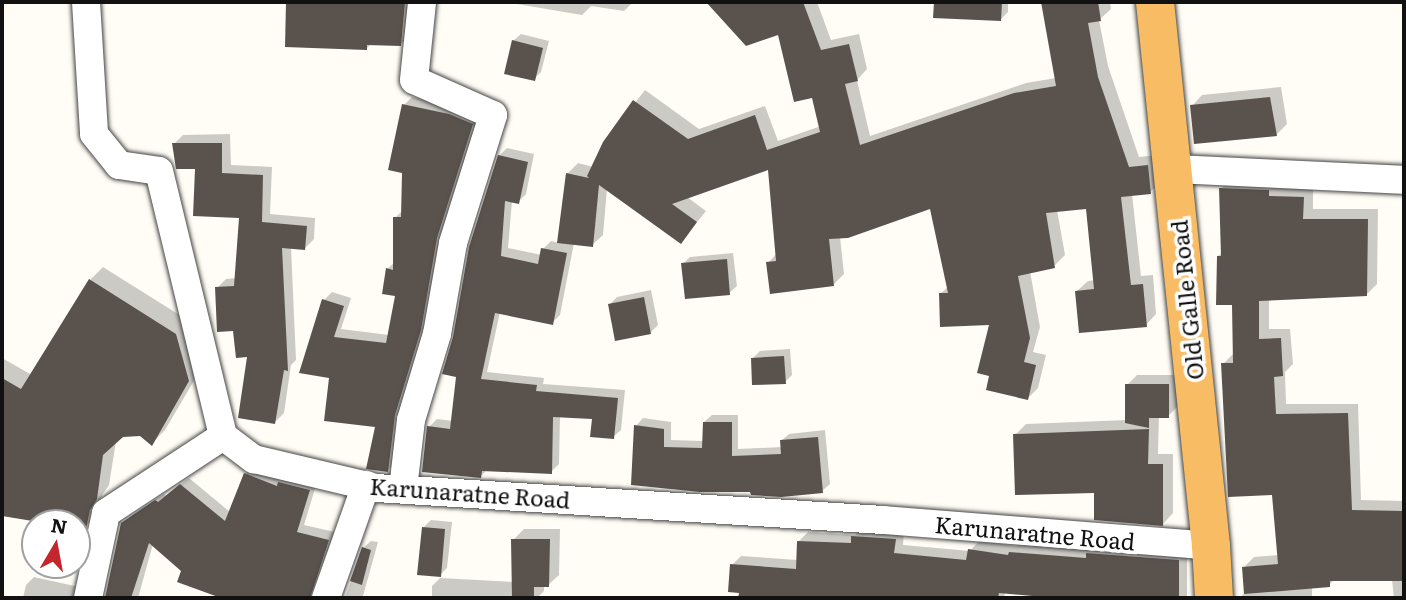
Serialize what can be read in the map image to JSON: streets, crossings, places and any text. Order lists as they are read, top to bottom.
{
  "streets": {
    "highway": ["Old Galle Road"],
    "street": ["Karunaratne Road"]
  },
  "crossings": [
    ["Old Galle Road", "Karunaratne Road"]
  ],
  "north": "top"
}
